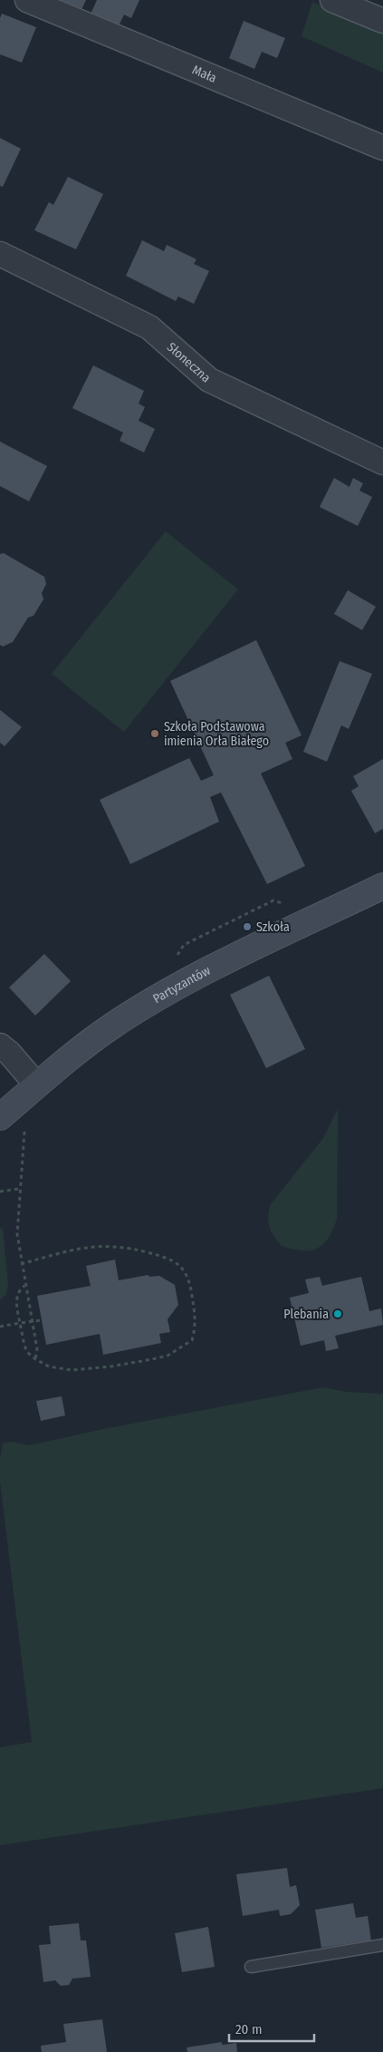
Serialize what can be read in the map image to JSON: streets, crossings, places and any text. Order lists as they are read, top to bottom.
{
  "streets": {
    "street": ["Mała", "Słoneczna", "Partyzantów"]
  },
  "places": ["Szkoła Podstawowa imienia Orła Białego", "Szkoła", "Plebania"],
  "scale_bar": "20 m"
}
